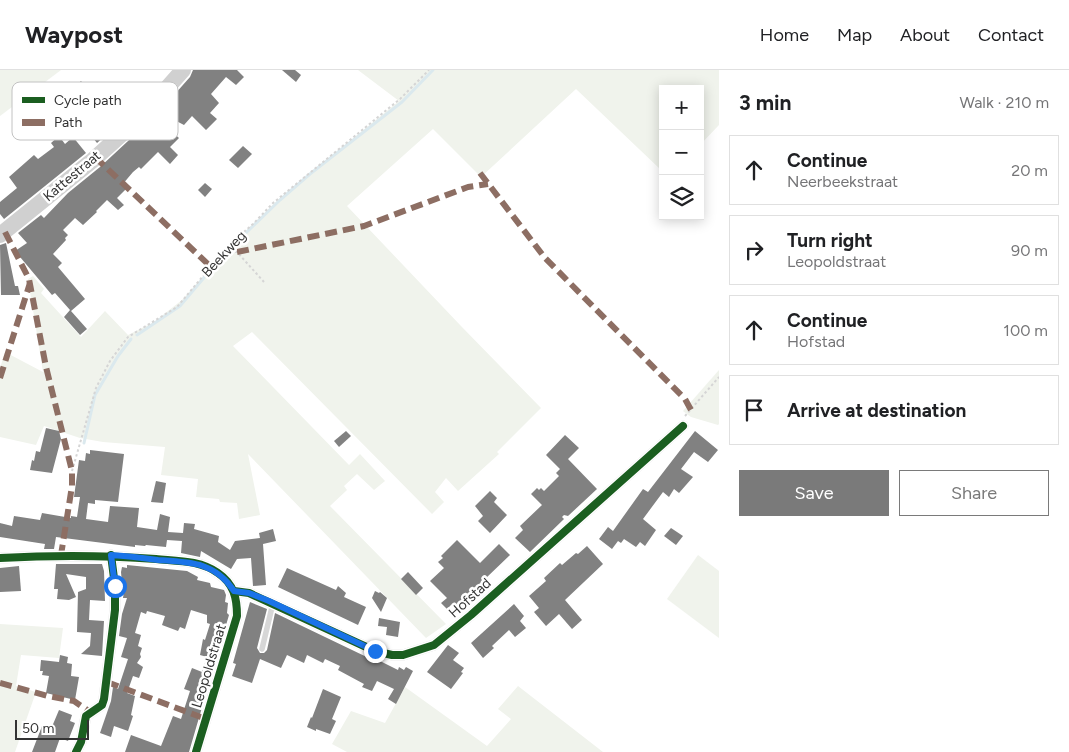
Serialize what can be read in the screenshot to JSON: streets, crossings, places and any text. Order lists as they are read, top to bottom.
{
  "streets": {
    "main road": ["Kattestraat"],
    "street": ["Hofstad", "Leopoldstraat"],
    "path": ["Beekweg"]
  },
  "crossings": [
    ["Hofstad", "Leopoldstraat"]
  ],
  "legend": ["Cycle path", "Path"],
  "scale_bar": "50 m",
  "page": {
    "header": "Waypost",
    "nav": [
      "Home",
      "Map",
      "About",
      "Contact"
    ],
    "heading": ["3 min", "Walk · 210 m"],
    "map_buttons": ["+", "−"],
    "list": [
      ["Continue", "Neerbeekstraat", "20 m"],
      ["Turn right", "Leopoldstraat", "90 m"],
      ["Continue", "Hofstad", "100 m"],
      "Arrive at destination"
    ],
    "buttons": ["Save", "Share"],
    "scale": "50 m"
  }
}
